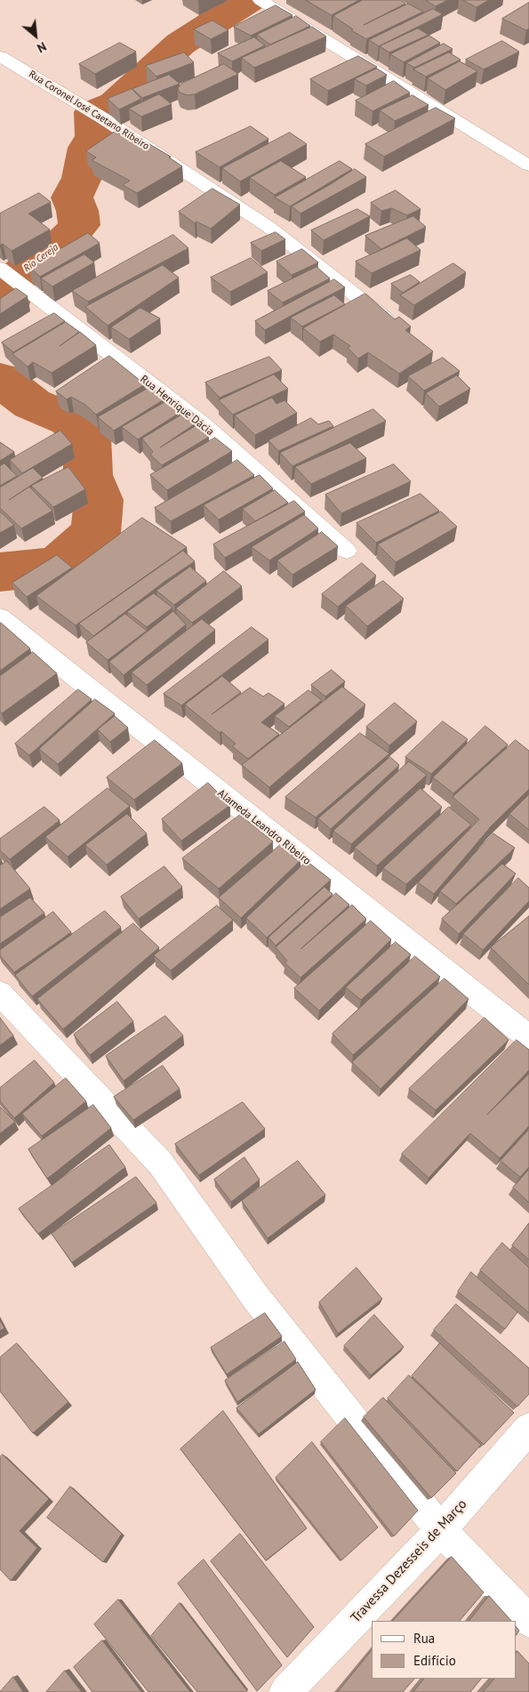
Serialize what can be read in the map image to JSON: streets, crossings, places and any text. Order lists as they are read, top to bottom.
{
  "streets": {
    "street": [
      "Rua Coronel José Caetano Ribeiro",
      "Rua Henrique Dácia",
      "Alameda Leandro Ribeiro",
      "Travessa Dezesseis de Março"
    ]
  },
  "water": ["Rio Cereja"],
  "legend": ["Rua", "Edifício"],
  "north": "bottom right"
}
